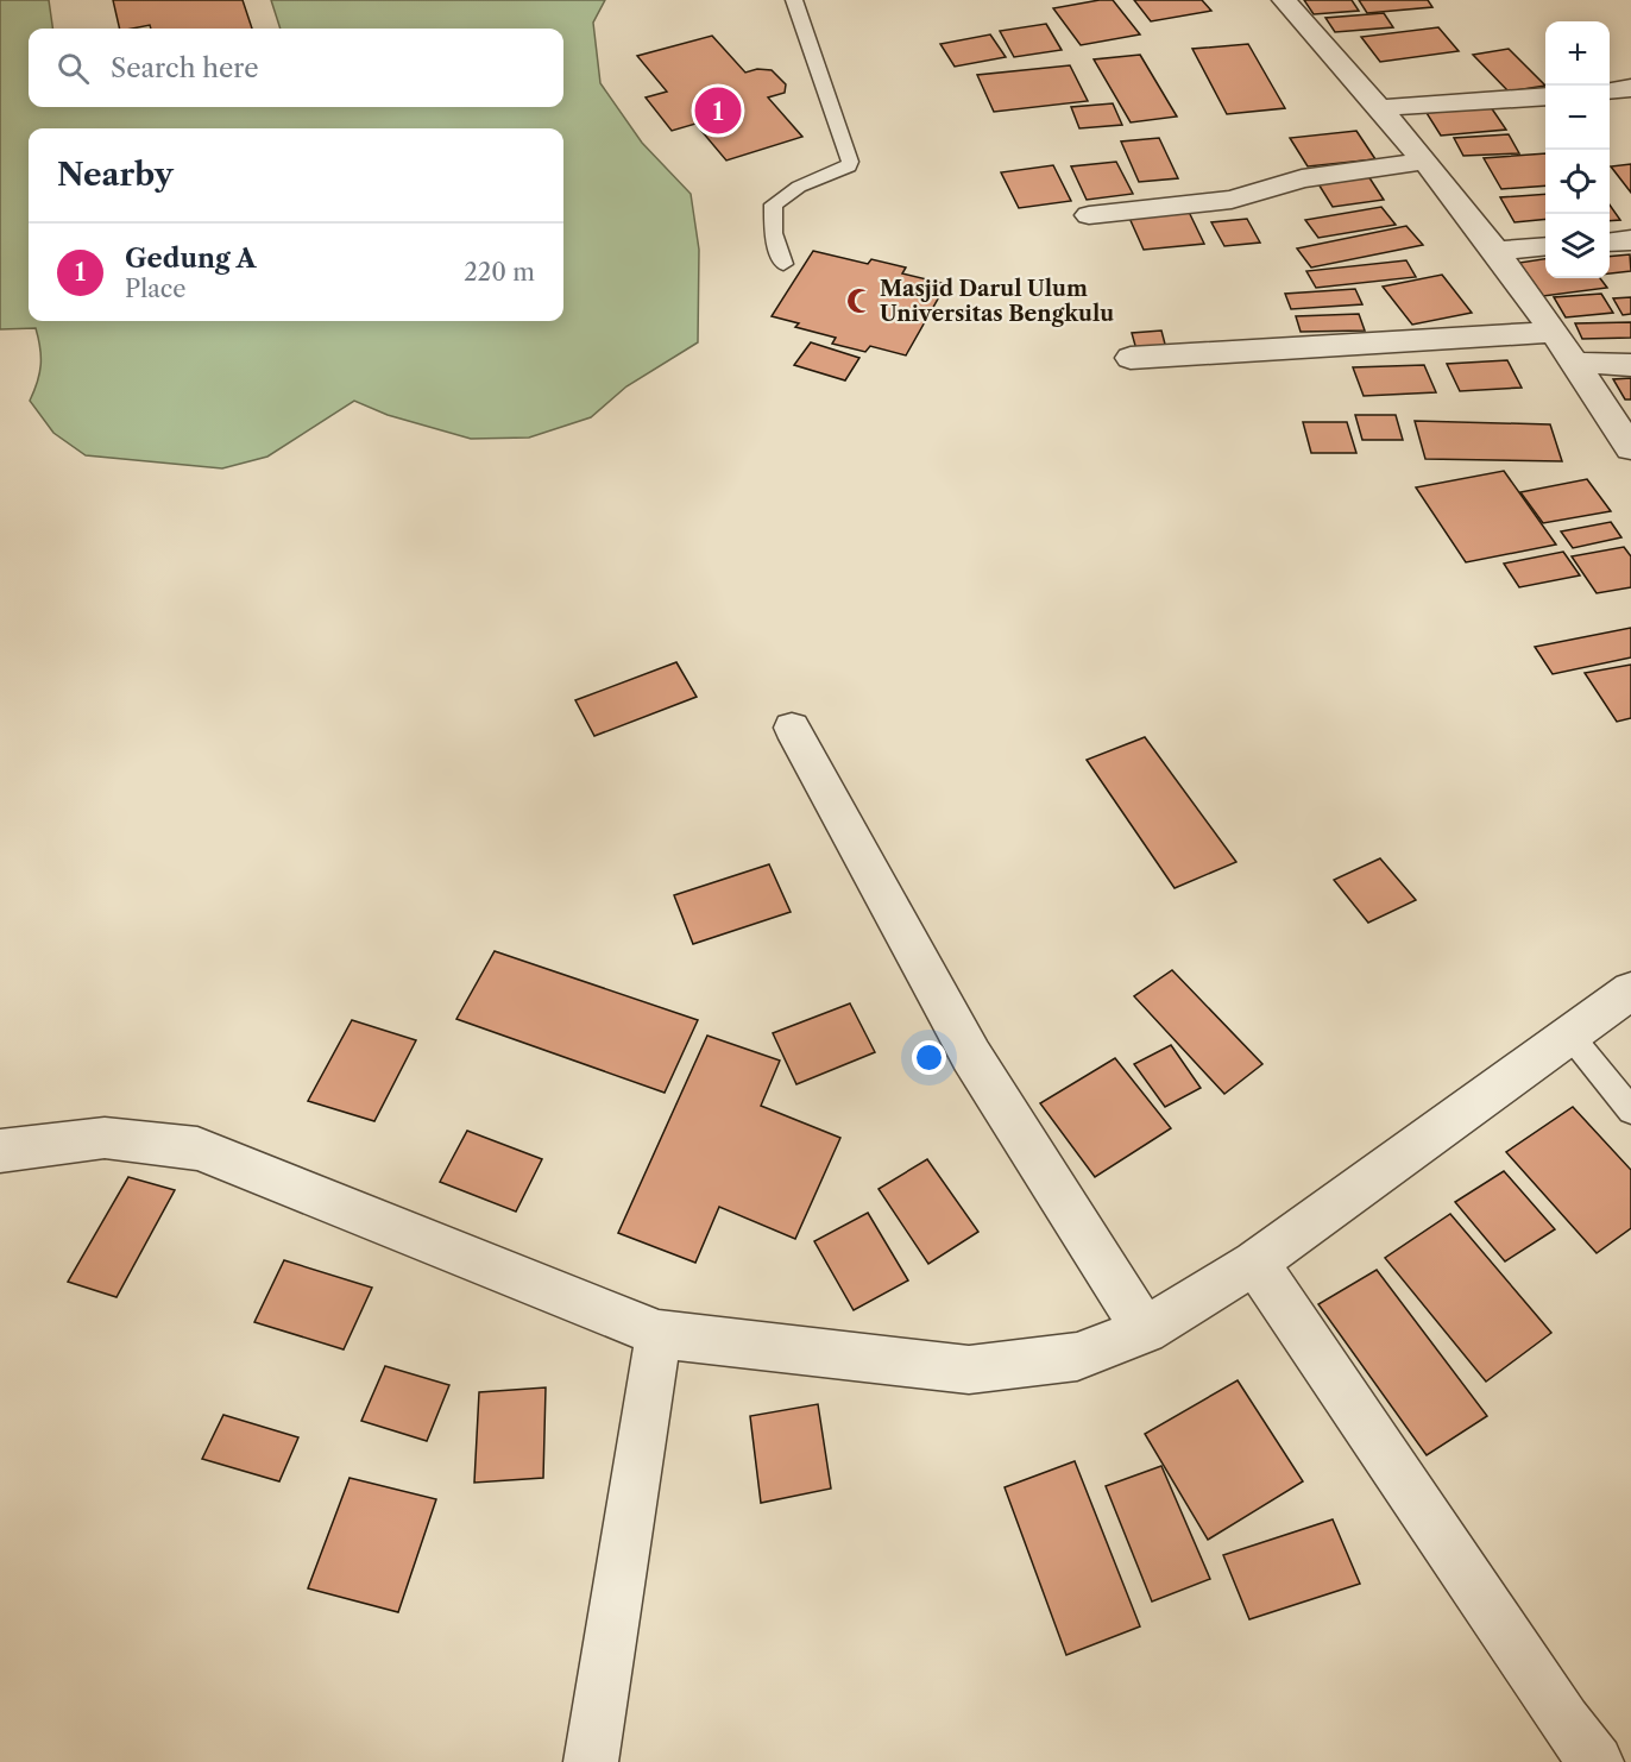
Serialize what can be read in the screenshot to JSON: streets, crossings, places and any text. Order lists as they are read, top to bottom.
{
  "places": {
    "mosque": ["Masjid Darul Ulum Universitas Bengkulu"]
  },
  "page": {
    "map_buttons": ["+", "−"],
    "search": "Search here",
    "pins": "1",
    "heading": "Nearby",
    "list": [
      {
        "mark": "1",
        "name": "Gedung A",
        "note": "Place",
        "value": "220 m"
      }
    ]
  }
}
